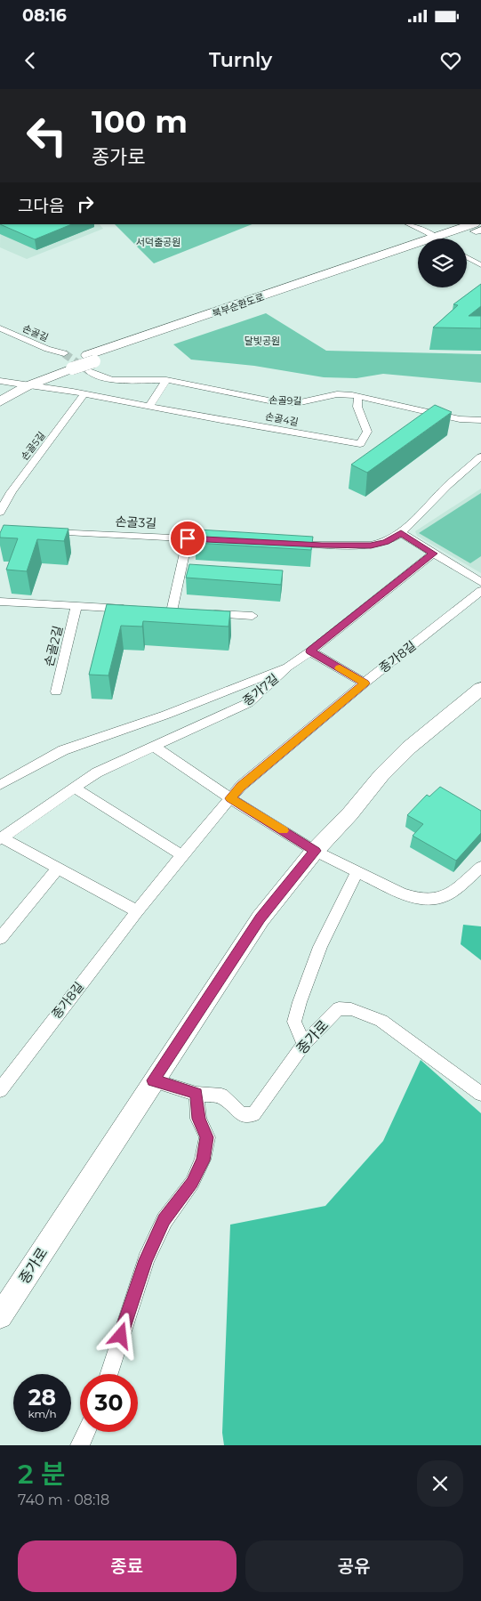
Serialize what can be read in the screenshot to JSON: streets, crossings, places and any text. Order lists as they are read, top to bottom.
{
  "streets": {
    "main road": ["북부순환도로", "종가로"],
    "street": [
      "손골길",
      "손골9길",
      "손골4길",
      "손골5길",
      "손골3길",
      "손골2길",
      "종가8길",
      "종가7길"
    ]
  },
  "crossings": [
    ["북부순환도로", "손골길"],
    ["북부순환도로", "손골9길"],
    ["북부순환도로", "손골4길"],
    ["손골9길", "손골4길"],
    ["손골4길", "손골5길"]
  ],
  "parks": ["서덕출공원", "달빛공원"],
  "page": {
    "status": "08:16",
    "header": "Turnly",
    "turn": ["100 m", "종가로"],
    "then": "그다음",
    "speed": "28 km/h",
    "limit": "30",
    "heading": ["2 분", "740 m · 08:18"],
    "buttons": ["종료", "공유"]
  }
}
